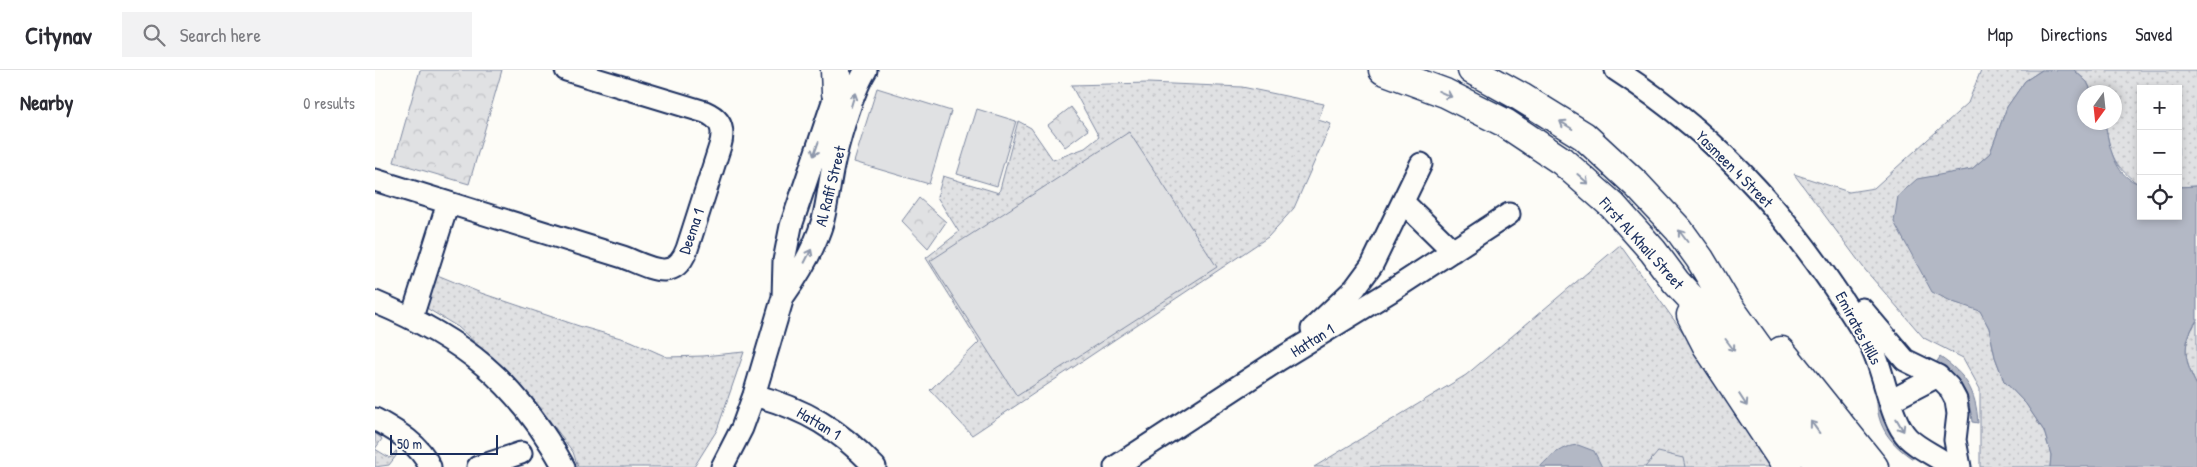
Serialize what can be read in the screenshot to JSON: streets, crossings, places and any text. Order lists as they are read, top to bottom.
{
  "streets": {
    "main road": ["First Al Khail Street"],
    "street": [
      "Yasmeen 4 Street",
      "Al Rafif Street",
      "Deema 1",
      "Emirates Hills",
      "Hattan 1"
    ]
  },
  "crossings": [
    ["Yasmeen 4 Street", "Emirates Hills"],
    ["Al Rafif Street", "Hattan 1"]
  ],
  "scale_bar": "50 m",
  "north": "bottom",
  "page": {
    "header": "Citynav",
    "search": "Search here",
    "nav": ["Map", "Directions", "Saved"],
    "heading": ["Nearby", "0 results"],
    "map_buttons": ["+", "−"],
    "scale": "50 m"
  }
}
